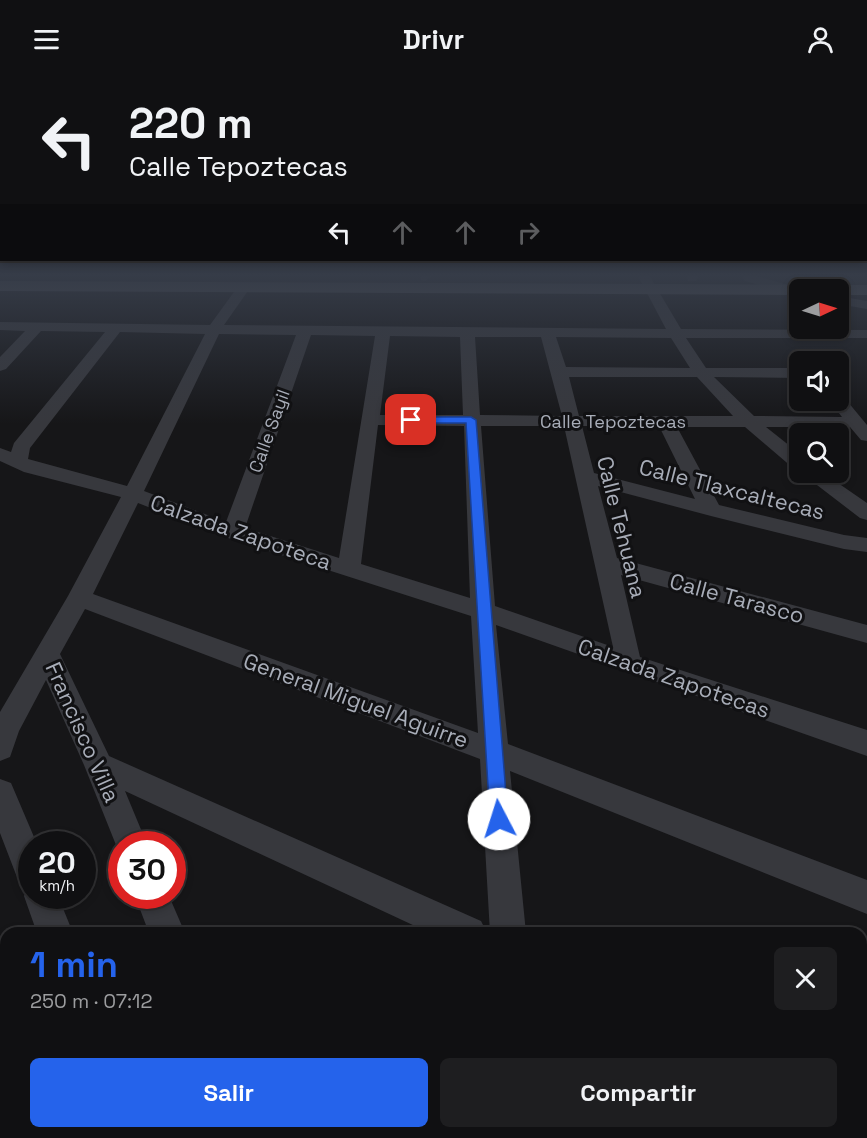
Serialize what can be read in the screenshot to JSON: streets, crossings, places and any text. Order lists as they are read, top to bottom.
{
  "streets": {
    "street": [
      "Calle Tepoztecas",
      "Calle Sayil",
      "Calle Tlaxcaltecas",
      "Calle Tehuana",
      "Calzada Zapoteca",
      "Calle Tarasco",
      "Calzada Zapotecas",
      "General Miguel Aguirre",
      "Francisco Villa"
    ]
  },
  "crossings": [
    ["Calle Tepoztecas", "Calle Tehuana"],
    ["Calle Sayil", "Calzada Zapoteca"],
    ["Calle Tlaxcaltecas", "Calle Tehuana"],
    ["Calle Tehuana", "Calle Tarasco"],
    ["Calle Tehuana", "Calzada Zapotecas"],
    ["Calzada Zapoteca", "Calzada Zapotecas"],
    ["Calzada Zapoteca", "Francisco Villa"],
    ["General Miguel Aguirre", "Francisco Villa"]
  ],
  "north": "right",
  "page": {
    "header": "Drivr",
    "turn": ["220 m", "Calle Tepoztecas"],
    "speed": "20 km/h",
    "limit": "30",
    "heading": ["1 min", "250 m · 07:12"],
    "buttons": ["Salir", "Compartir"]
  }
}
